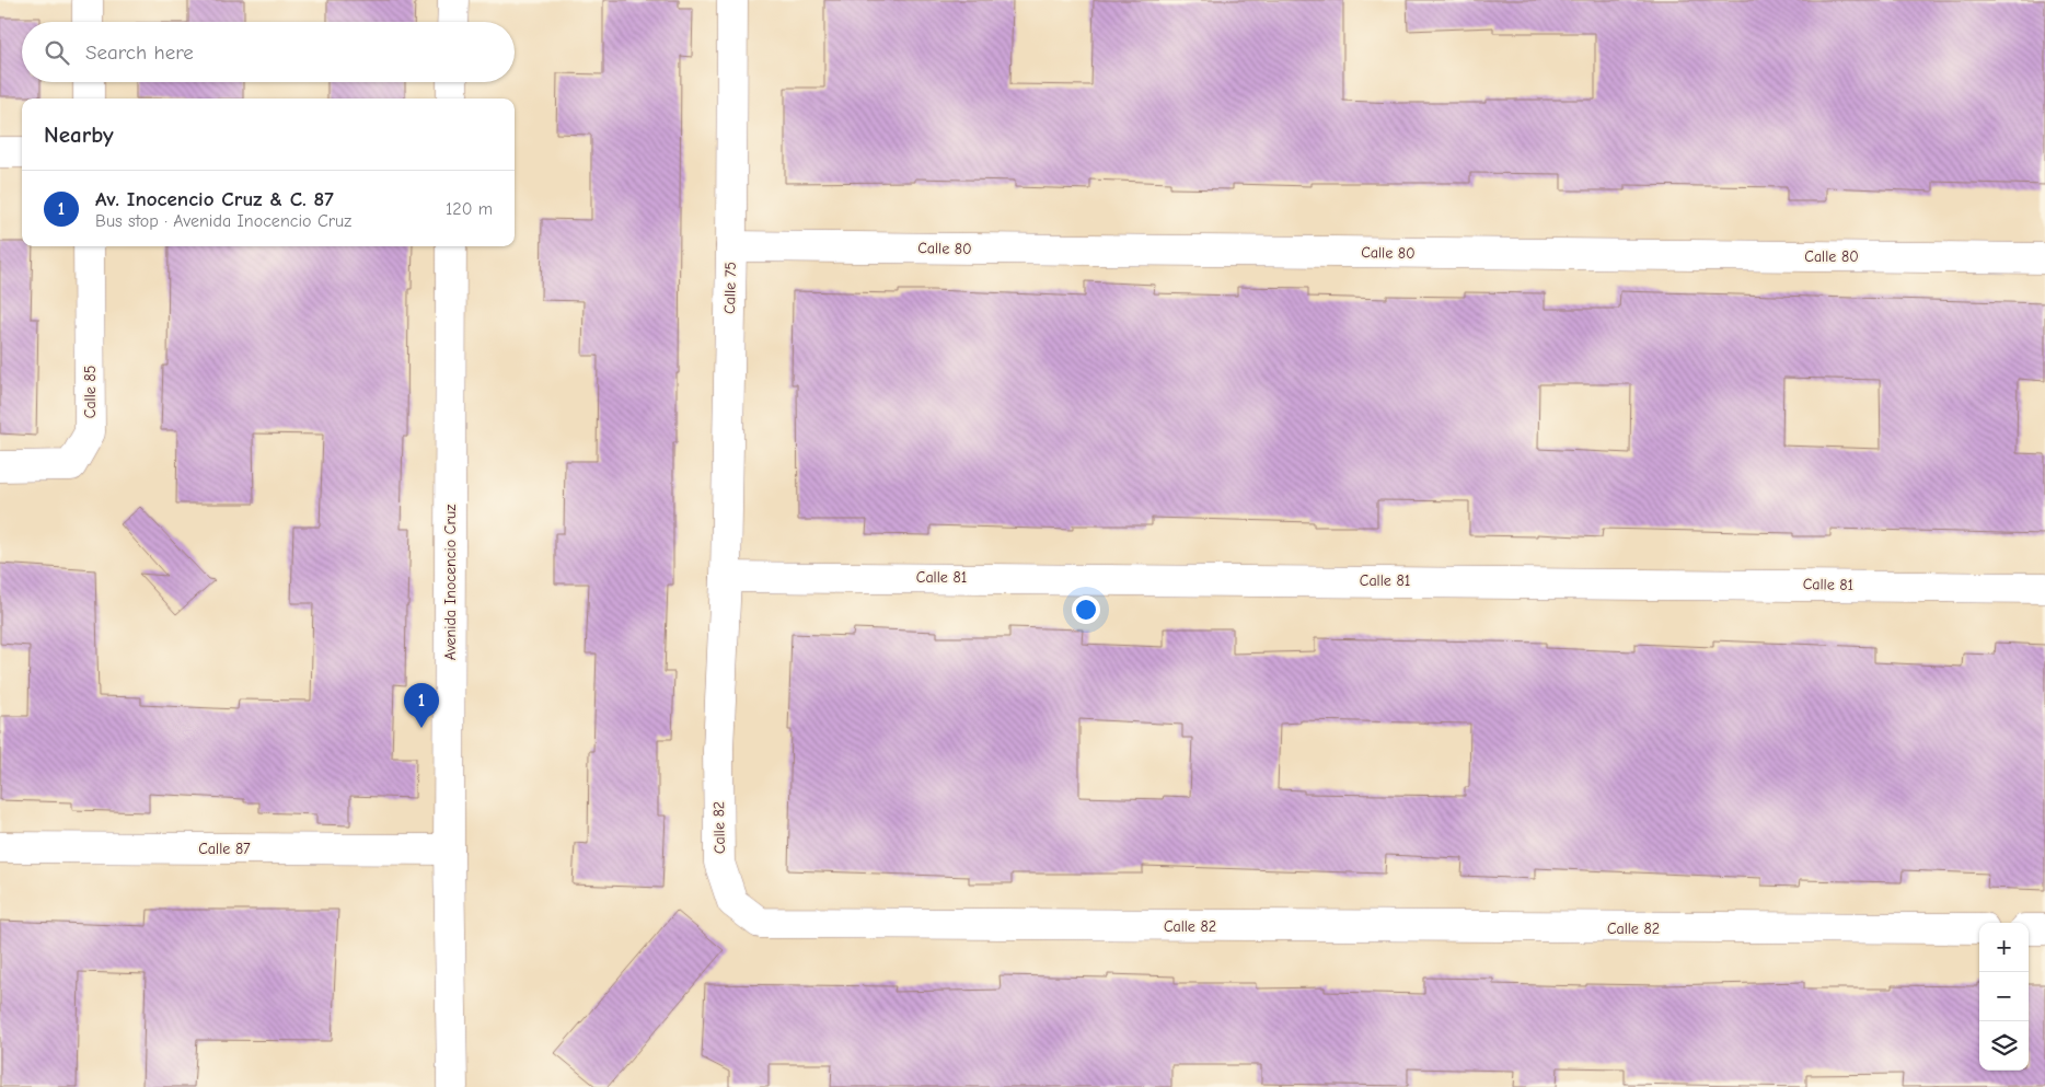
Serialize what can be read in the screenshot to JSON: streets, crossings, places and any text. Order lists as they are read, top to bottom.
{
  "streets": {
    "street": [
      "Calle 80",
      "Calle 75",
      "Calle 85",
      "Calle 81",
      "Avenida Inocencio Cruz",
      "Calle 82",
      "Calle 87"
    ]
  },
  "crossings": [
    ["Calle 80", "Calle 75"],
    ["Calle 75", "Calle 81"],
    ["Calle 75", "Calle 82"],
    ["Calle 81", "Calle 82"],
    ["Avenida Inocencio Cruz", "Calle 87"]
  ],
  "page": {
    "search": "Search here",
    "heading": "Nearby",
    "list": [
      {
        "mark": "1",
        "name": "Av. Inocencio Cruz & C. 87",
        "note": "Bus stop · Avenida Inocencio Cruz",
        "value": "120 m"
      }
    ],
    "pins": "1",
    "map_buttons": ["+", "−"]
  }
}
